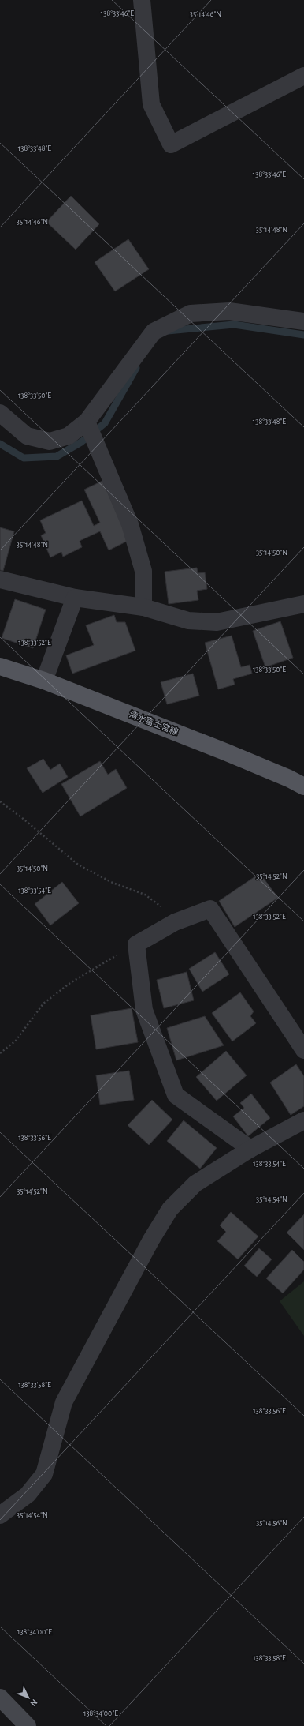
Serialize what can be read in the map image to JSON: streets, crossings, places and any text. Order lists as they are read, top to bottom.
{
  "streets": {
    "main road": ["清水富士宮線"]
  },
  "north": "bottom right",
  "coordinates": [
    "138°33'46\"E",
    "35°14'46\"N",
    "138°33'48\"E",
    "35°14'48\"N",
    "138°33'50\"E",
    "35°14'50\"N",
    "138°33'52\"E",
    "35°14'52\"N",
    "138°33'54\"E",
    "138°33'56\"E",
    "35°14'54\"N",
    "138°33'58\"E",
    "35°14'56\"N",
    "138°34'00\"E"
  ]
}
